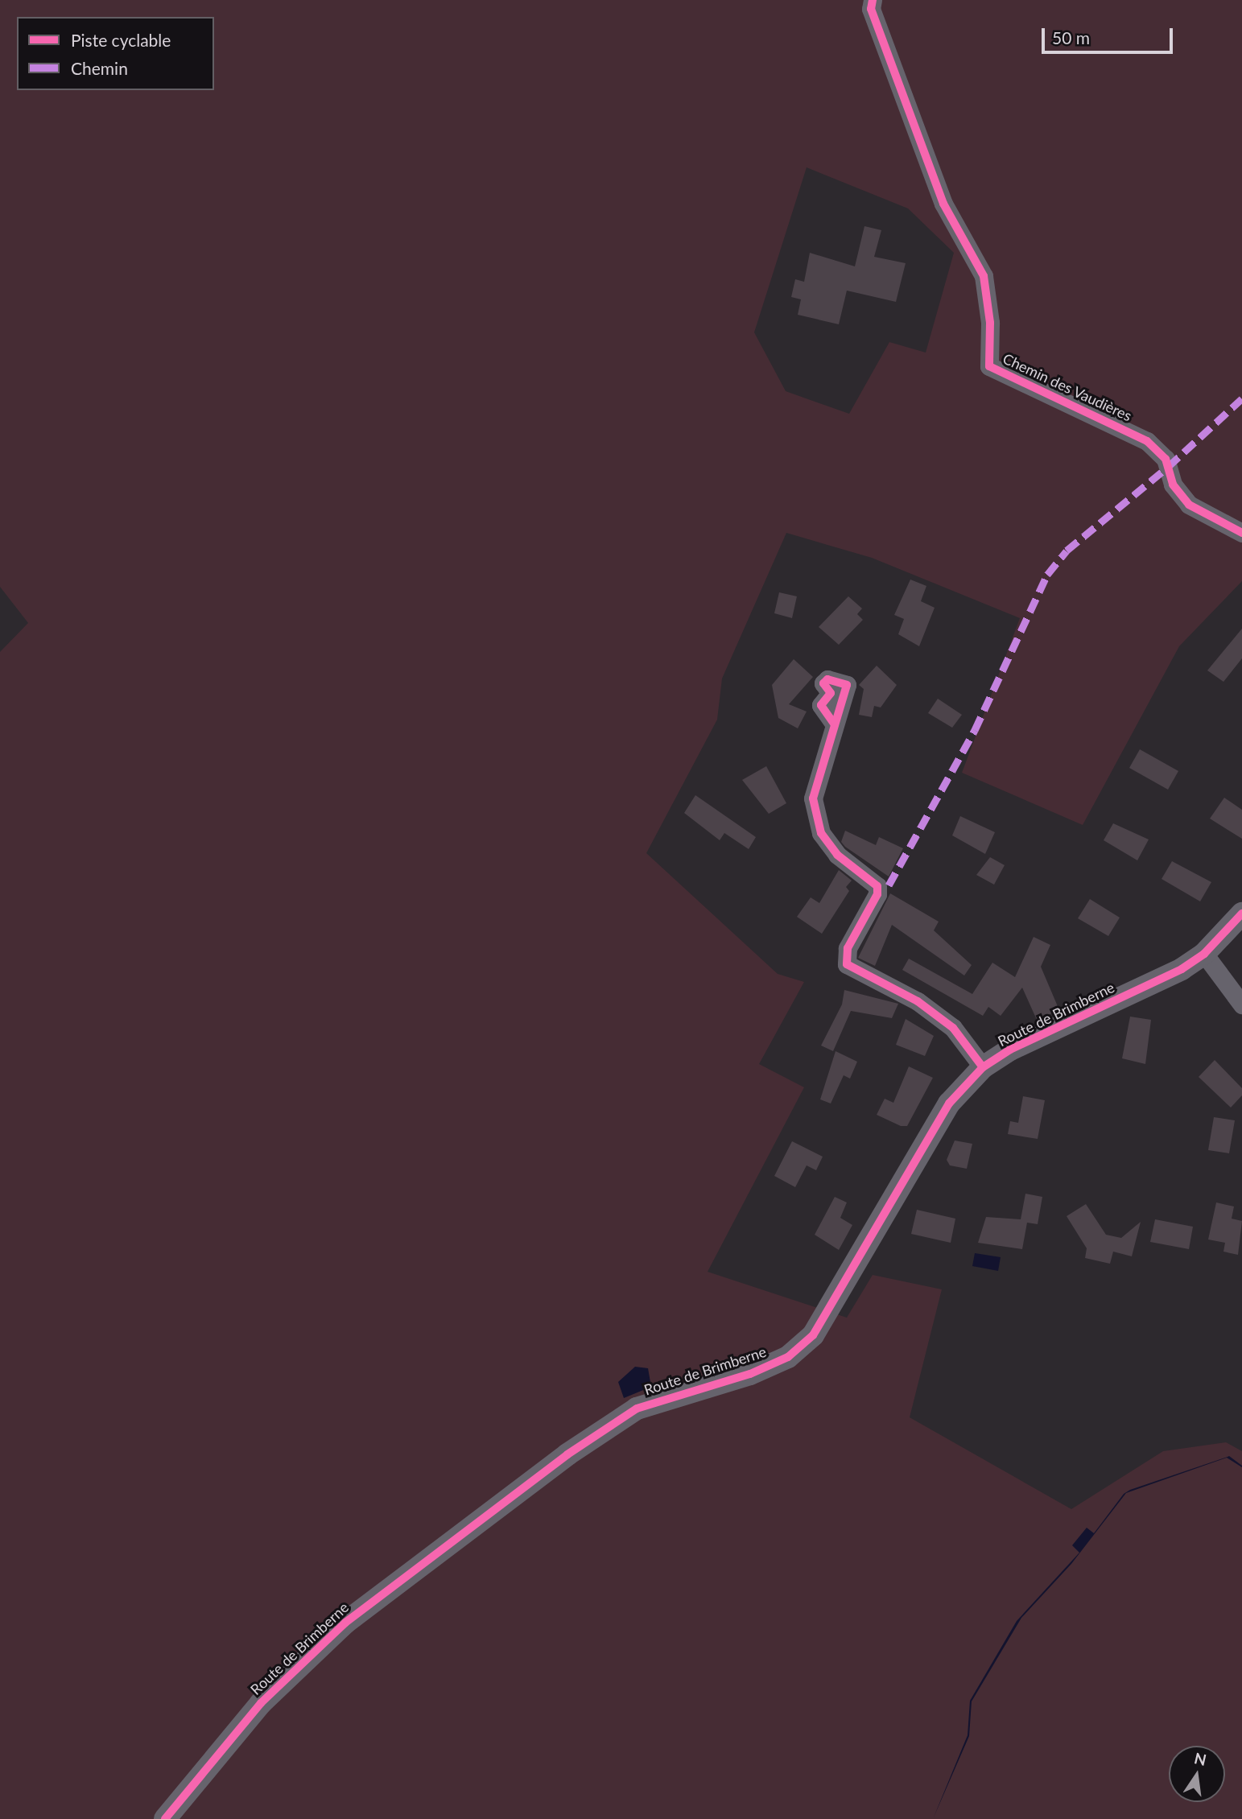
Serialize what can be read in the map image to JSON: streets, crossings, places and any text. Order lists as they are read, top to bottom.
{
  "streets": {
    "street": ["Chemin des Vaudières", "Route de Brimberne"]
  },
  "legend": ["Piste cyclable", "Chemin"],
  "scale_bar": "50 m",
  "north": "top"
}
